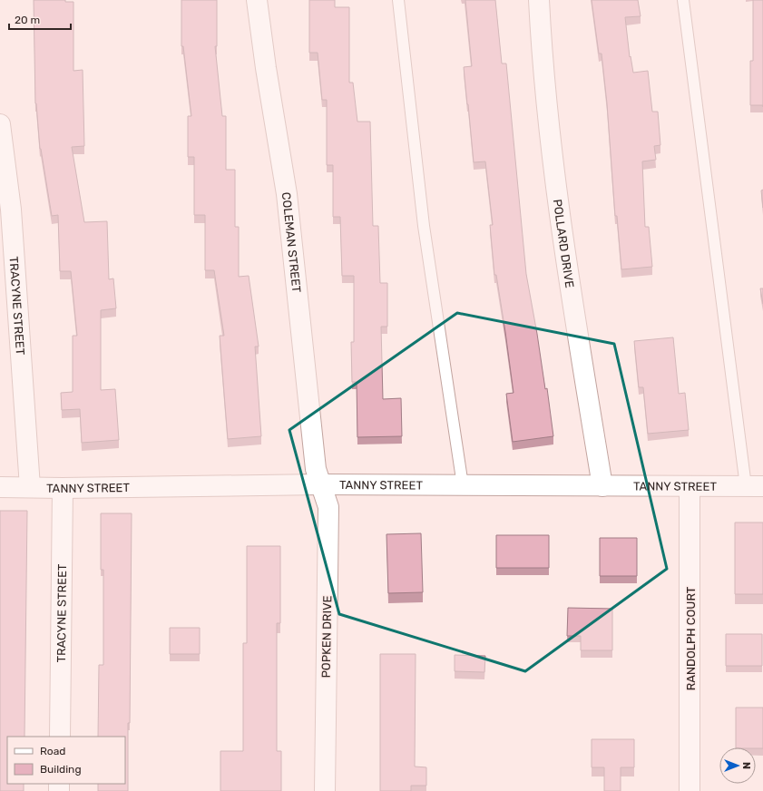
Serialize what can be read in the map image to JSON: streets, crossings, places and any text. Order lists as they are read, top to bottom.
{
  "streets": {
    "street": [
      "COLEMAN STREET",
      "POLLARD DRIVE",
      "TRACYNE STREET",
      "TANNY STREET",
      "POPKEN DRIVE",
      "RANDOLPH COURT"
    ]
  },
  "crossings": [
    ["COLEMAN STREET", "TANNY STREET"],
    ["COLEMAN STREET", "POPKEN DRIVE"],
    ["POLLARD DRIVE", "TANNY STREET"],
    ["TRACYNE STREET", "TANNY STREET"],
    ["TANNY STREET", "POPKEN DRIVE"],
    ["TANNY STREET", "RANDOLPH COURT"]
  ],
  "legend": ["Road", "Building"],
  "scale_bar": "20 m",
  "north": "right"
}
